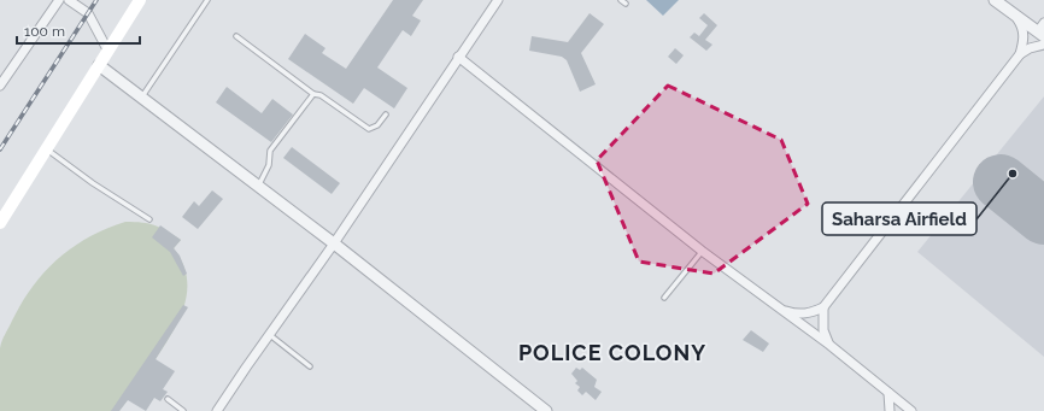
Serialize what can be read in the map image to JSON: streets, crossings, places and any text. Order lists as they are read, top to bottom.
{
  "districts": ["POLICE COLONY"],
  "places": ["Saharsa Airfield"],
  "scale_bar": "100 m"
}
